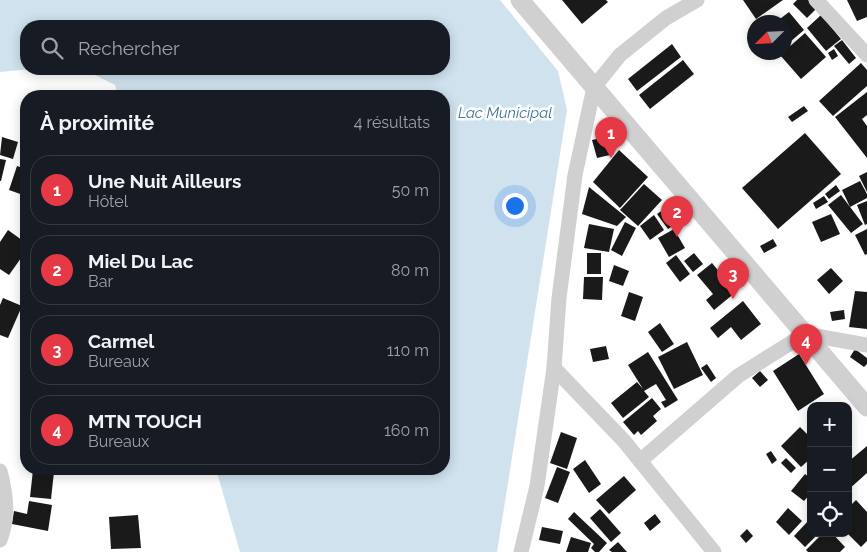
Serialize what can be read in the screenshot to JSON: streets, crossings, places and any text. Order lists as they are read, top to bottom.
{
  "water": ["Lac Municipal"],
  "north": "bottom left",
  "page": {
    "search": "Rechercher",
    "heading": ["À proximité", "4 résultats"],
    "pins": [
      "1",
      "2",
      "3",
      "4"
    ],
    "list": [
      {
        "mark": "1",
        "name": "Une Nuit Ailleurs",
        "note": "Hôtel",
        "value": "50 m"
      },
      {
        "mark": "2",
        "name": "Miel Du Lac",
        "note": "Bar",
        "value": "80 m"
      },
      {
        "mark": "3",
        "name": "Carmel",
        "note": "Bureaux",
        "value": "110 m"
      },
      {
        "mark": "4",
        "name": "MTN TOUCH",
        "note": "Bureaux",
        "value": "160 m"
      }
    ],
    "map_buttons": ["+", "−"]
  }
}
